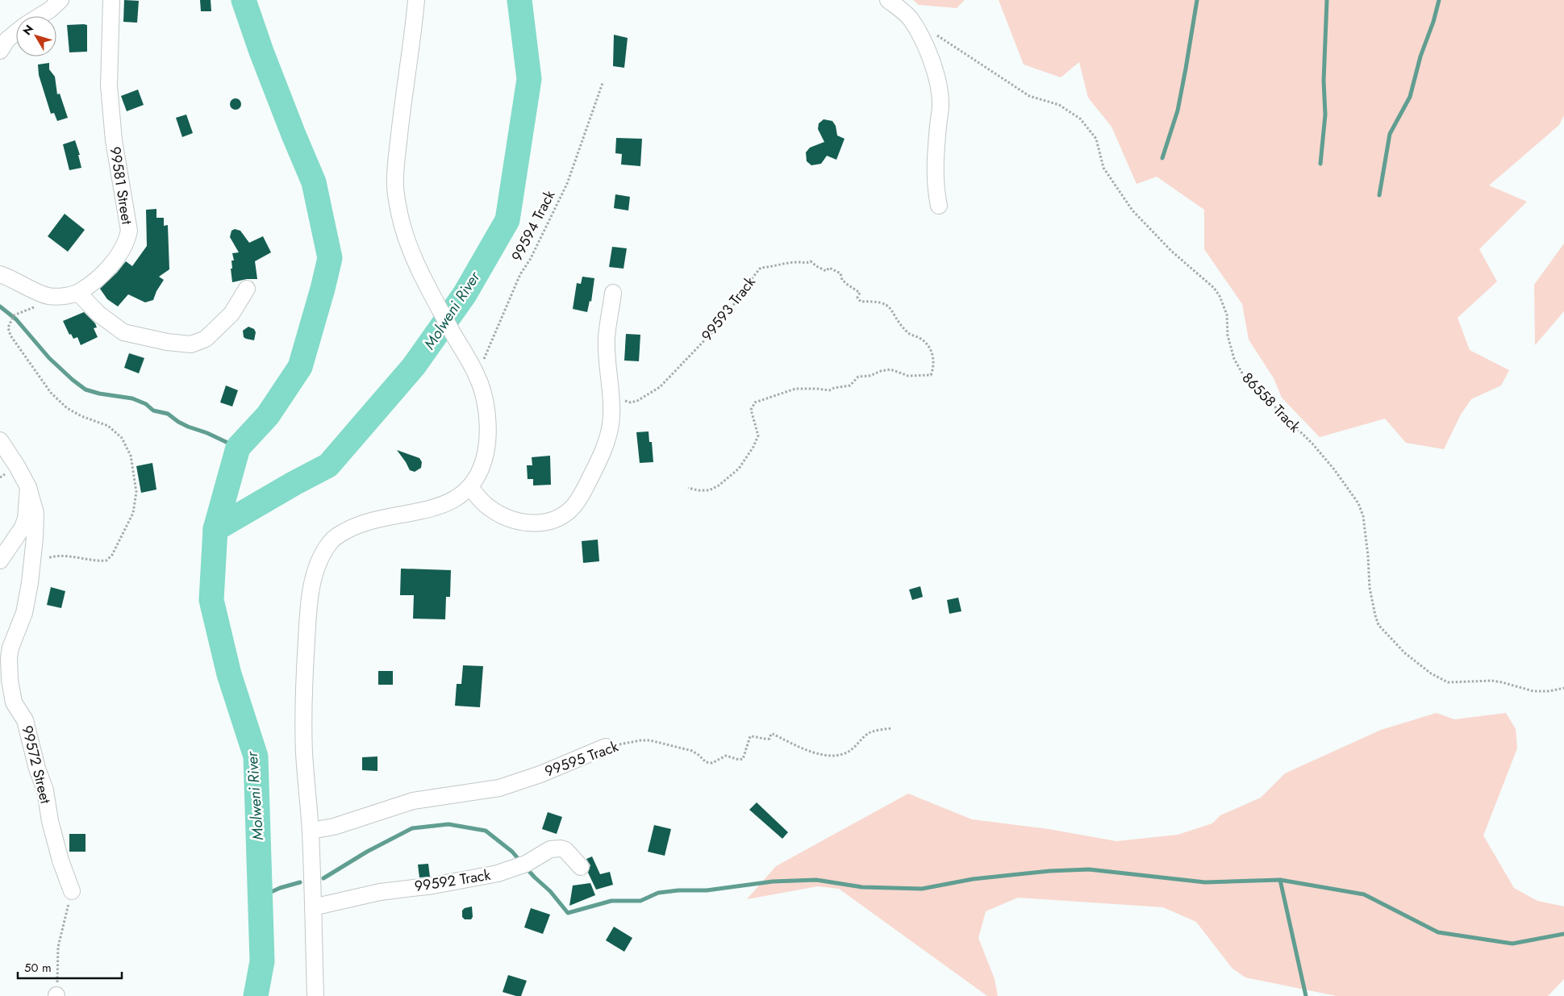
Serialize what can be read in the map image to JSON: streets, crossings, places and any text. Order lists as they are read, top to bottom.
{
  "streets": {
    "street": [
      "99581 Street",
      "99595 Track",
      "99572 Street",
      "99592 Track"
    ],
    "path": ["99594 Track", "99593 Track", "86558 Track"]
  },
  "water": ["Molweni River"],
  "scale_bar": "50 m",
  "north": "top left"
}
